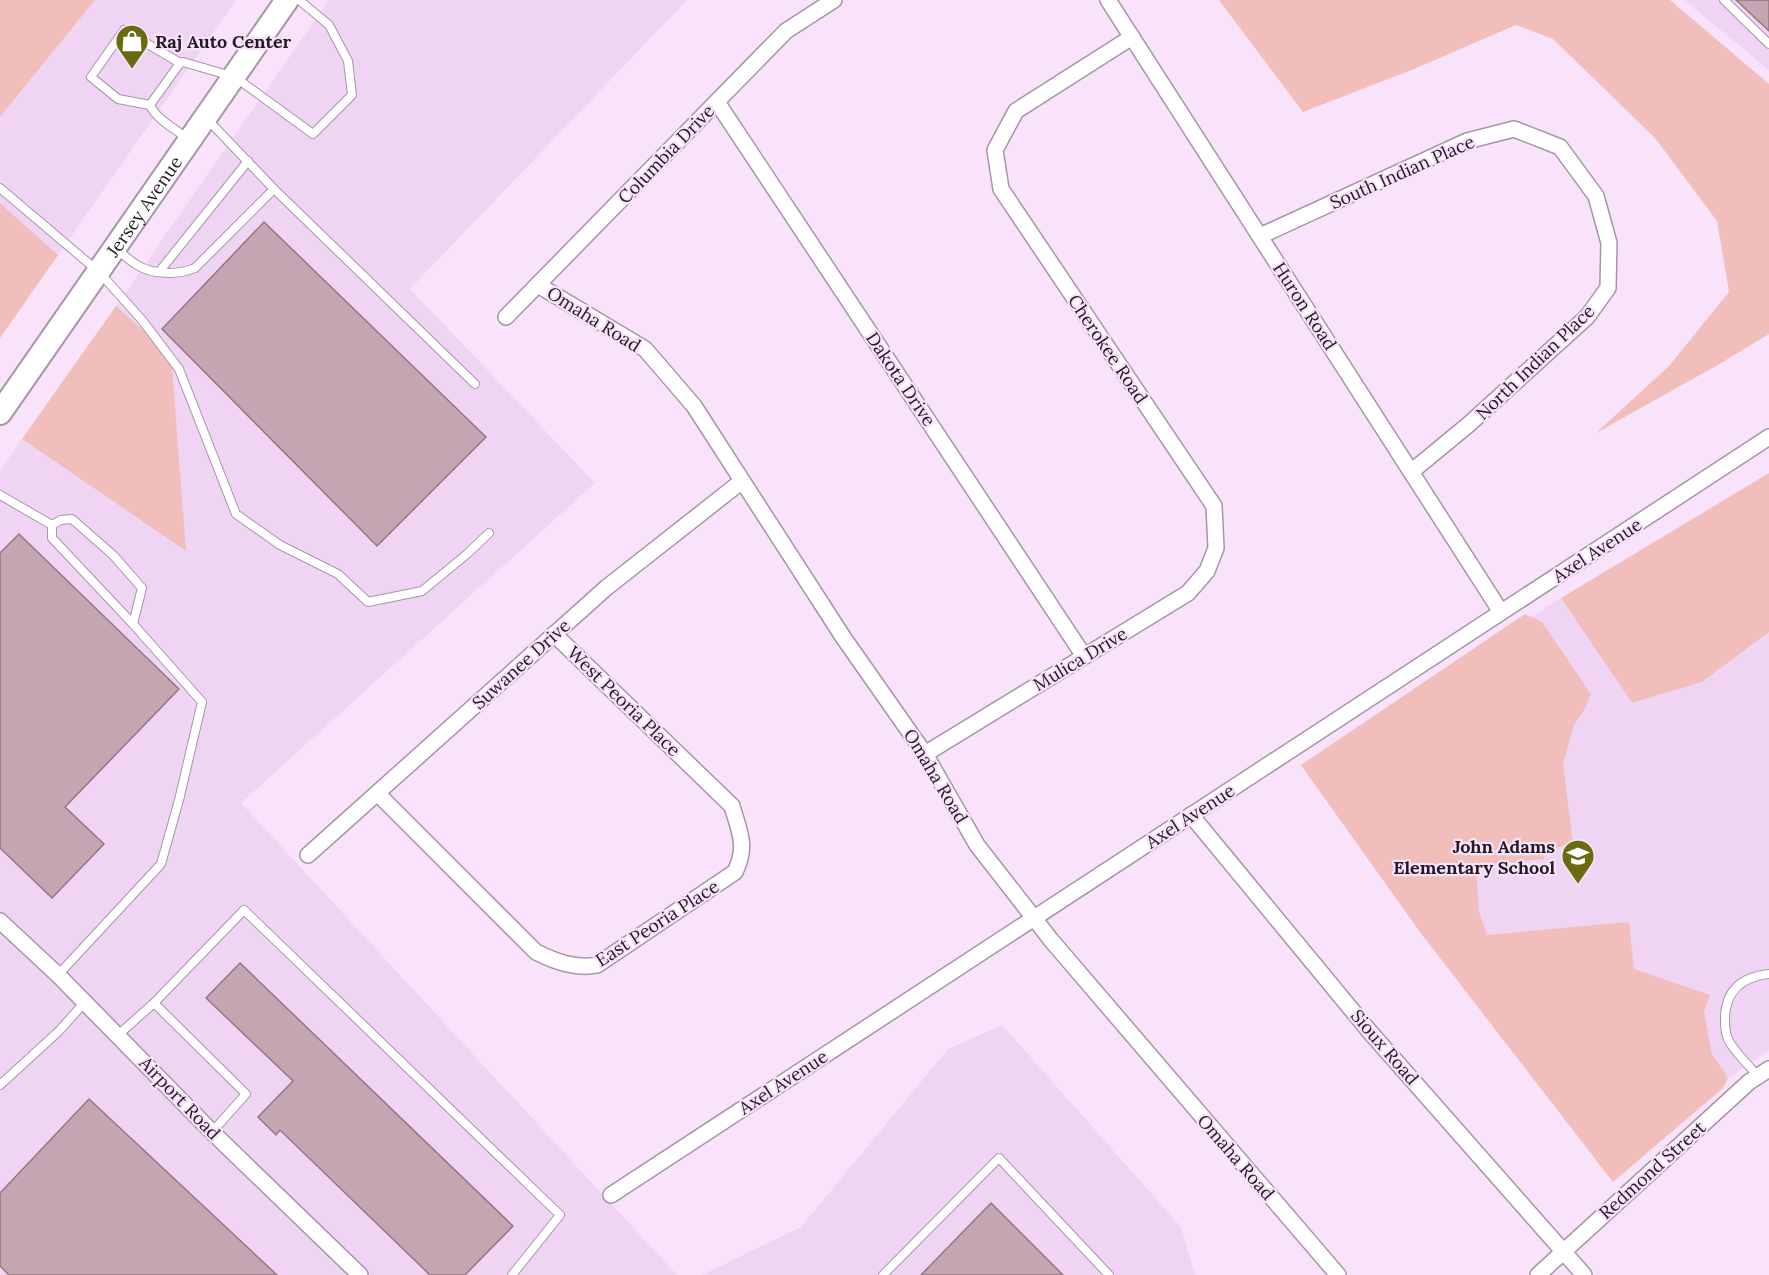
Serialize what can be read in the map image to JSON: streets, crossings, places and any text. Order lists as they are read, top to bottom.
{
  "streets": {
    "main road": ["Jersey Avenue"],
    "street": [
      "Columbia Drive",
      "South Indian Place",
      "Huron Road",
      "Omaha Road",
      "Cherokee Road",
      "North Indian Place",
      "Dakota Drive",
      "Axel Avenue",
      "Mulica Drive",
      "Suwanee Drive",
      "West Peoria Place",
      "East Peoria Place",
      "Sioux Road",
      "Airport Road",
      "Redmond Street"
    ]
  },
  "crossings": [
    ["Columbia Drive", "Omaha Road"],
    ["Columbia Drive", "Dakota Drive"],
    ["South Indian Place", "Huron Road"],
    ["South Indian Place", "North Indian Place"],
    ["Huron Road", "Cherokee Road"],
    ["Huron Road", "North Indian Place"],
    ["Huron Road", "Axel Avenue"],
    ["Omaha Road", "Axel Avenue"],
    ["Omaha Road", "Mulica Drive"],
    ["Omaha Road", "Suwanee Drive"],
    ["Cherokee Road", "Mulica Drive"],
    ["Dakota Drive", "Mulica Drive"],
    ["Axel Avenue", "Sioux Road"],
    ["Suwanee Drive", "West Peoria Place"],
    ["Suwanee Drive", "East Peoria Place"],
    ["West Peoria Place", "East Peoria Place"],
    ["Sioux Road", "Redmond Street"]
  ],
  "places": {
    "shop": ["Raj Auto Center"],
    "school or university": ["John Adams Elementary School"]
  }
}
